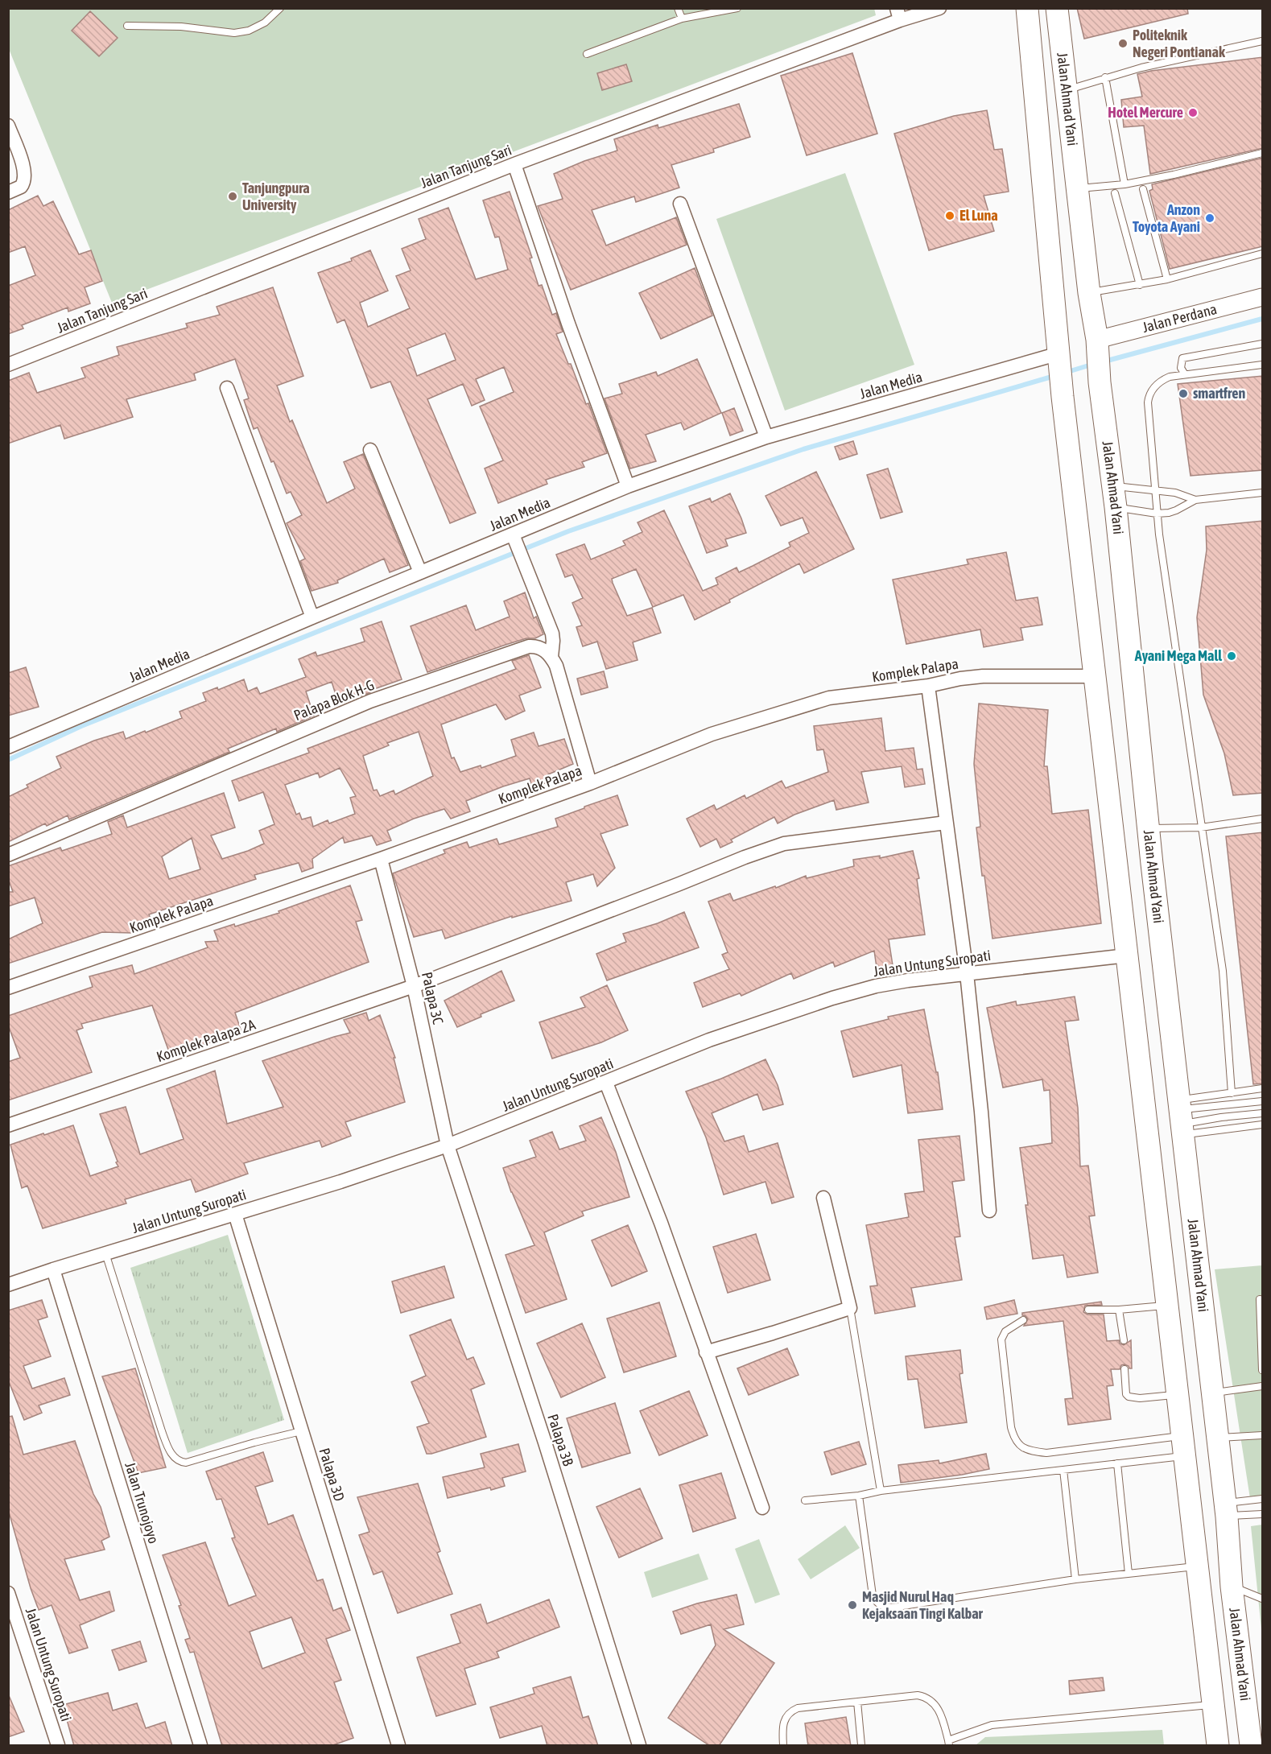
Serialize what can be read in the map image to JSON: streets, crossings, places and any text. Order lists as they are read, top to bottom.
{
  "streets": {
    "highway": ["Jalan Ahmad Yani"],
    "street": [
      "Jalan Tanjung Sari",
      "Jalan Perdana",
      "Jalan Media",
      "Komplek Palapa",
      "Palapa Blok H-G",
      "Jalan Untung Suropati",
      "Palapa 3C",
      "Komplek Palapa 2A",
      "Palapa 3B",
      "Palapa 3D",
      "Jalan Trunojoyo"
    ]
  },
  "crossings": [
    ["Jalan Ahmad Yani", "Jalan Perdana"],
    ["Jalan Ahmad Yani", "Jalan Media"],
    ["Jalan Ahmad Yani", "Komplek Palapa"],
    ["Jalan Ahmad Yani", "Jalan Untung Suropati"],
    ["Komplek Palapa", "Palapa 3C"],
    ["Jalan Untung Suropati", "Palapa 3C"],
    ["Jalan Untung Suropati", "Palapa 3B"],
    ["Jalan Untung Suropati", "Palapa 3D"],
    ["Jalan Untung Suropati", "Jalan Trunojoyo"],
    ["Palapa 3C", "Komplek Palapa 2A"],
    ["Palapa 3C", "Palapa 3B"]
  ],
  "places": [
    "Politeknik Negeri Pontianak",
    "Hotel Mercure",
    "Tanjungpura University",
    "El Luna",
    "Anzon Toyota Ayani",
    "smartfren",
    "Ayani Mega Mall",
    "Masjid Nurul Haq Kejaksaan Tingi Kalbar"
  ]
}
